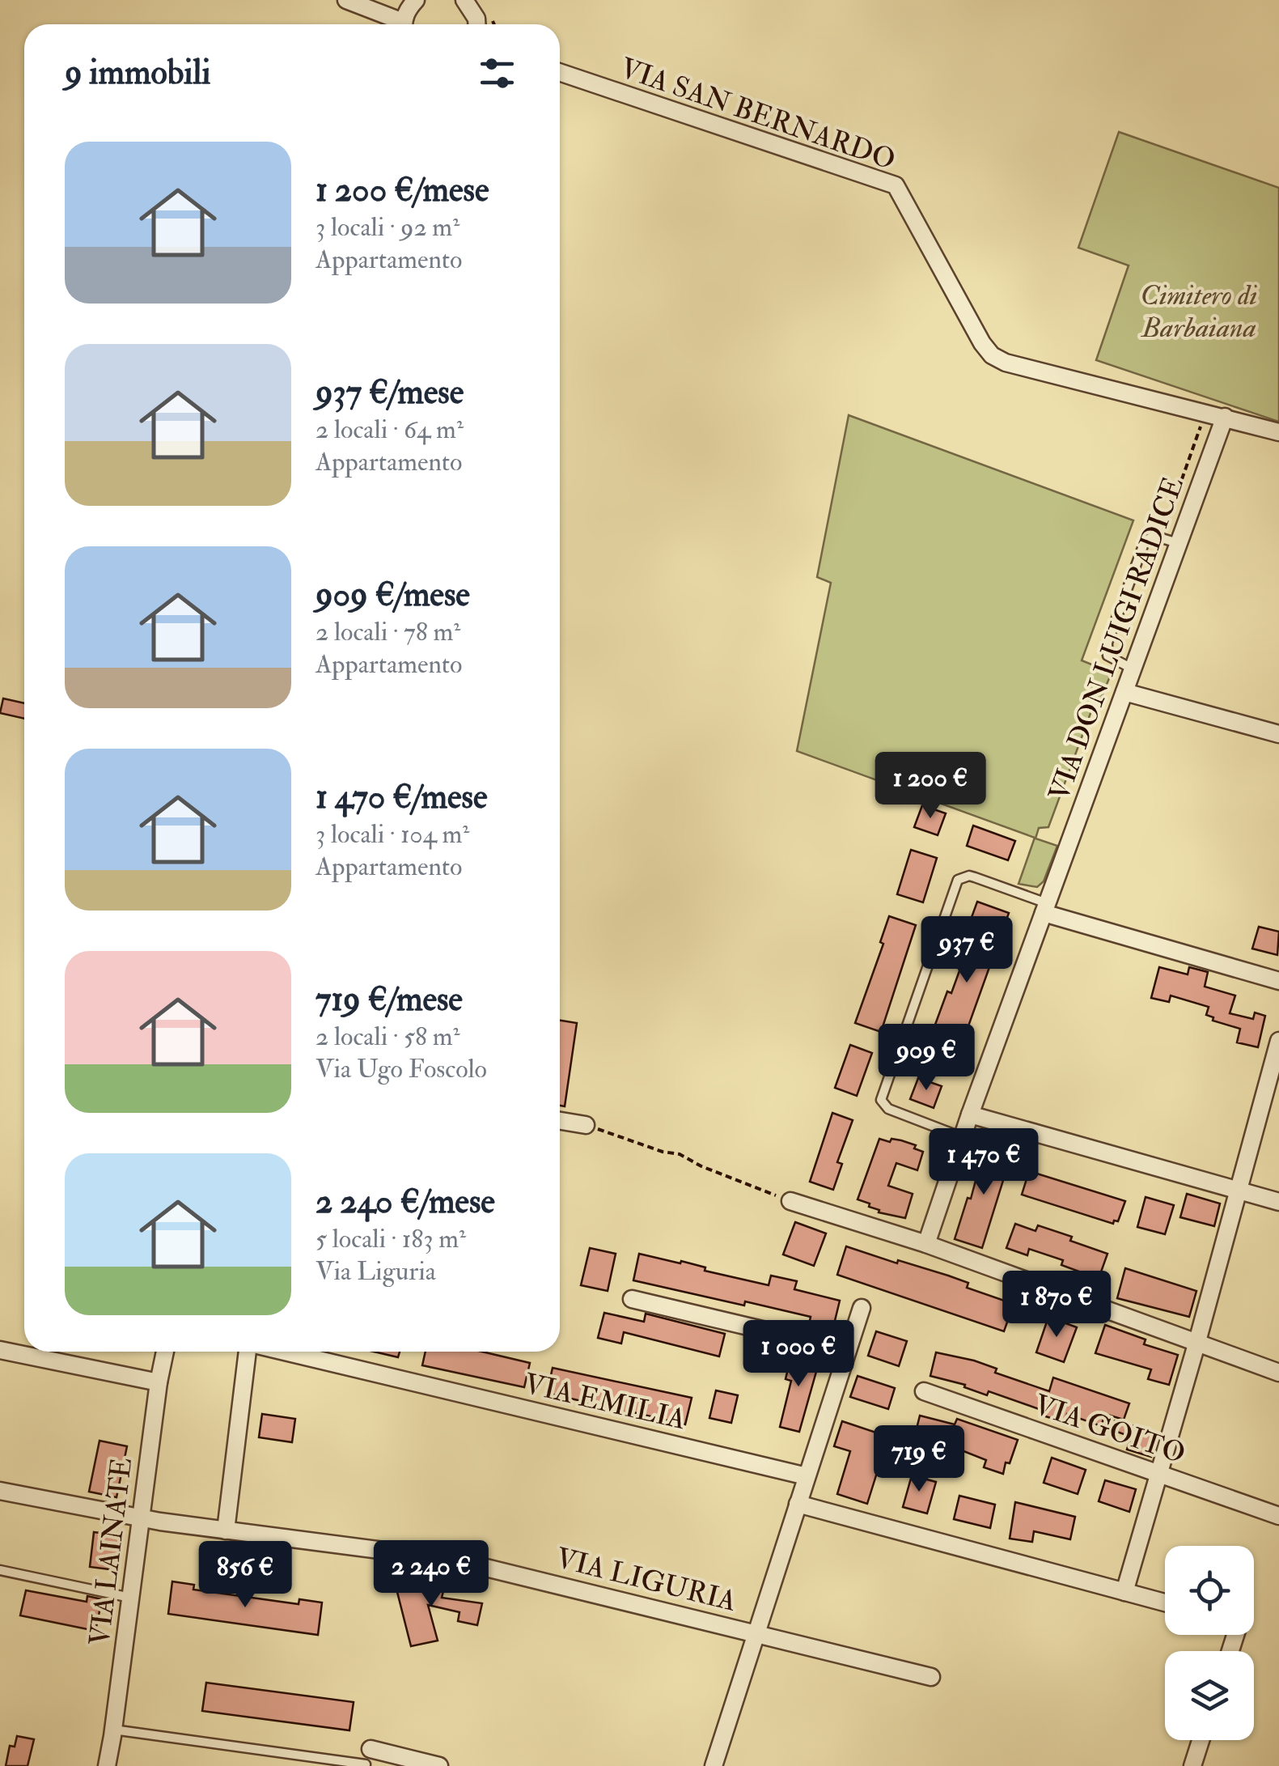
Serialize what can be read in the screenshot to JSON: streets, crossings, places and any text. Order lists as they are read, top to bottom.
{
  "streets": {
    "street": [
      "VIA SAN BERNARDO",
      "VIA DON LUIGI RADICE",
      "VIA EMILIA",
      "VIA GOITO",
      "VIA LAINATE",
      "VIA LIGURIA"
    ]
  },
  "crossings": [
    ["VIA SAN BERNARDO", "VIA DON LUIGI RADICE"],
    ["VIA LAINATE", "VIA LIGURIA"]
  ],
  "parks": ["Cimitero di Barbaiana"],
  "page": {
    "heading": "9 immobili",
    "list": [
      {
        "name": "1 200 €/mese",
        "note": "3 locali · 92 m² · Appartamento"
      },
      {
        "name": "937 €/mese",
        "note": "2 locali · 64 m² · Appartamento"
      },
      {
        "name": "909 €/mese",
        "note": "2 locali · 78 m² · Appartamento"
      },
      {
        "name": "1 470 €/mese",
        "note": "3 locali · 104 m² · Appartamento"
      },
      {
        "name": "719 €/mese",
        "note": "2 locali · 58 m² · Via Ugo Foscolo"
      },
      {
        "name": "2 240 €/mese",
        "note": "5 locali · 183 m² · Via Liguria"
      }
    ],
    "price": [
      "1 200 €",
      "937 €",
      "909 €",
      "1 470 €",
      "1 870 €",
      "1 000 €",
      "719 €",
      "2 240 €",
      "856 €"
    ]
  }
}
